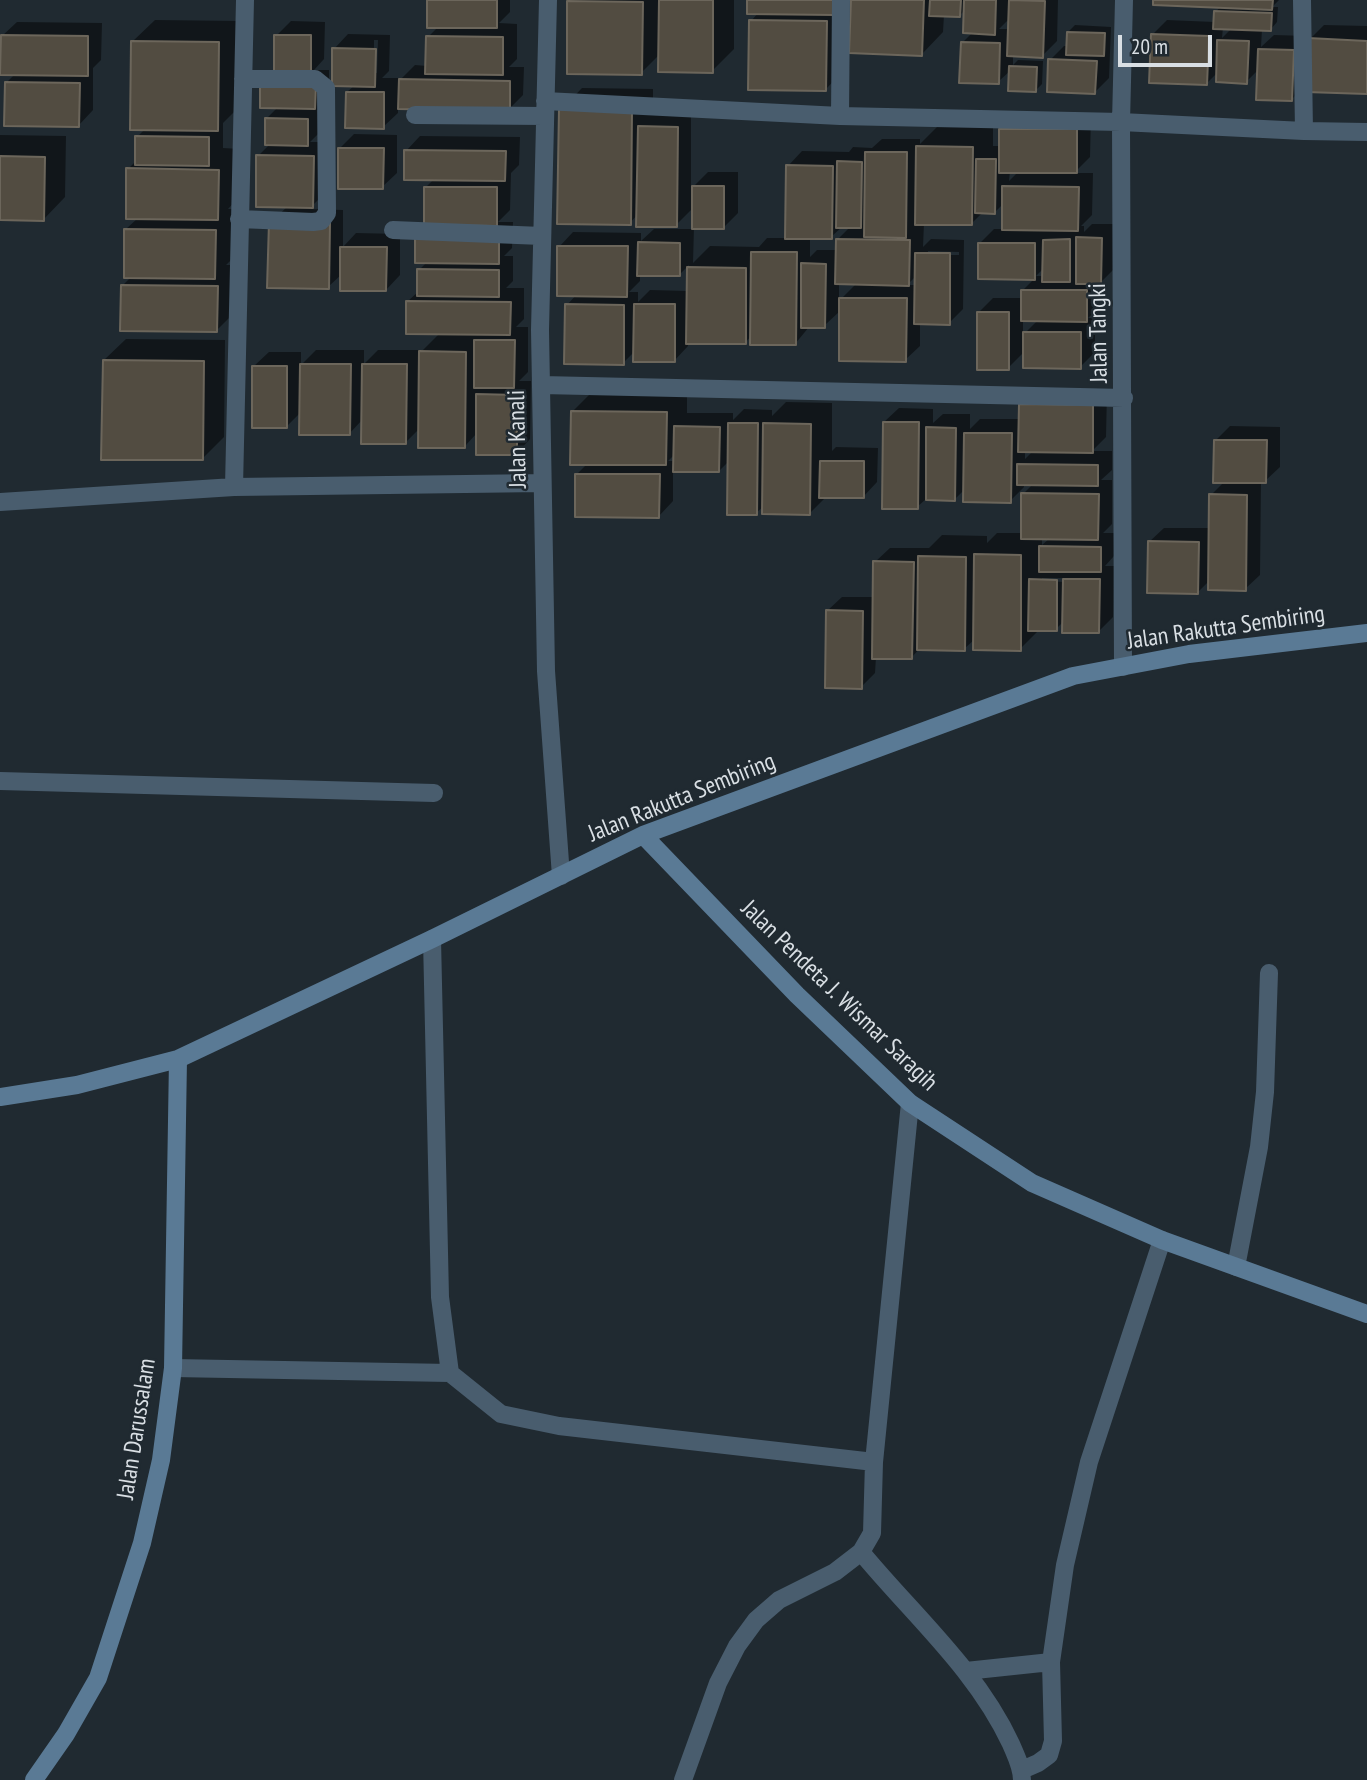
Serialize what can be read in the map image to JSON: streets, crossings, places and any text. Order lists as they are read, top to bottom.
{
  "streets": {
    "street": [
      "Jalan Tangki",
      "Jalan Kanali",
      "Jalan Rakutta Sembiring",
      "Jalan Pendeta J. Wismar Saragih",
      "Jalan Darussalam"
    ]
  },
  "crossings": [
    ["Jalan Tangki", "Jalan Rakutta Sembiring"],
    ["Jalan Kanali", "Jalan Rakutta Sembiring"],
    ["Jalan Rakutta Sembiring", "Jalan Pendeta J. Wismar Saragih"],
    ["Jalan Rakutta Sembiring", "Jalan Darussalam"]
  ],
  "scale_bar": "20 m"
}
